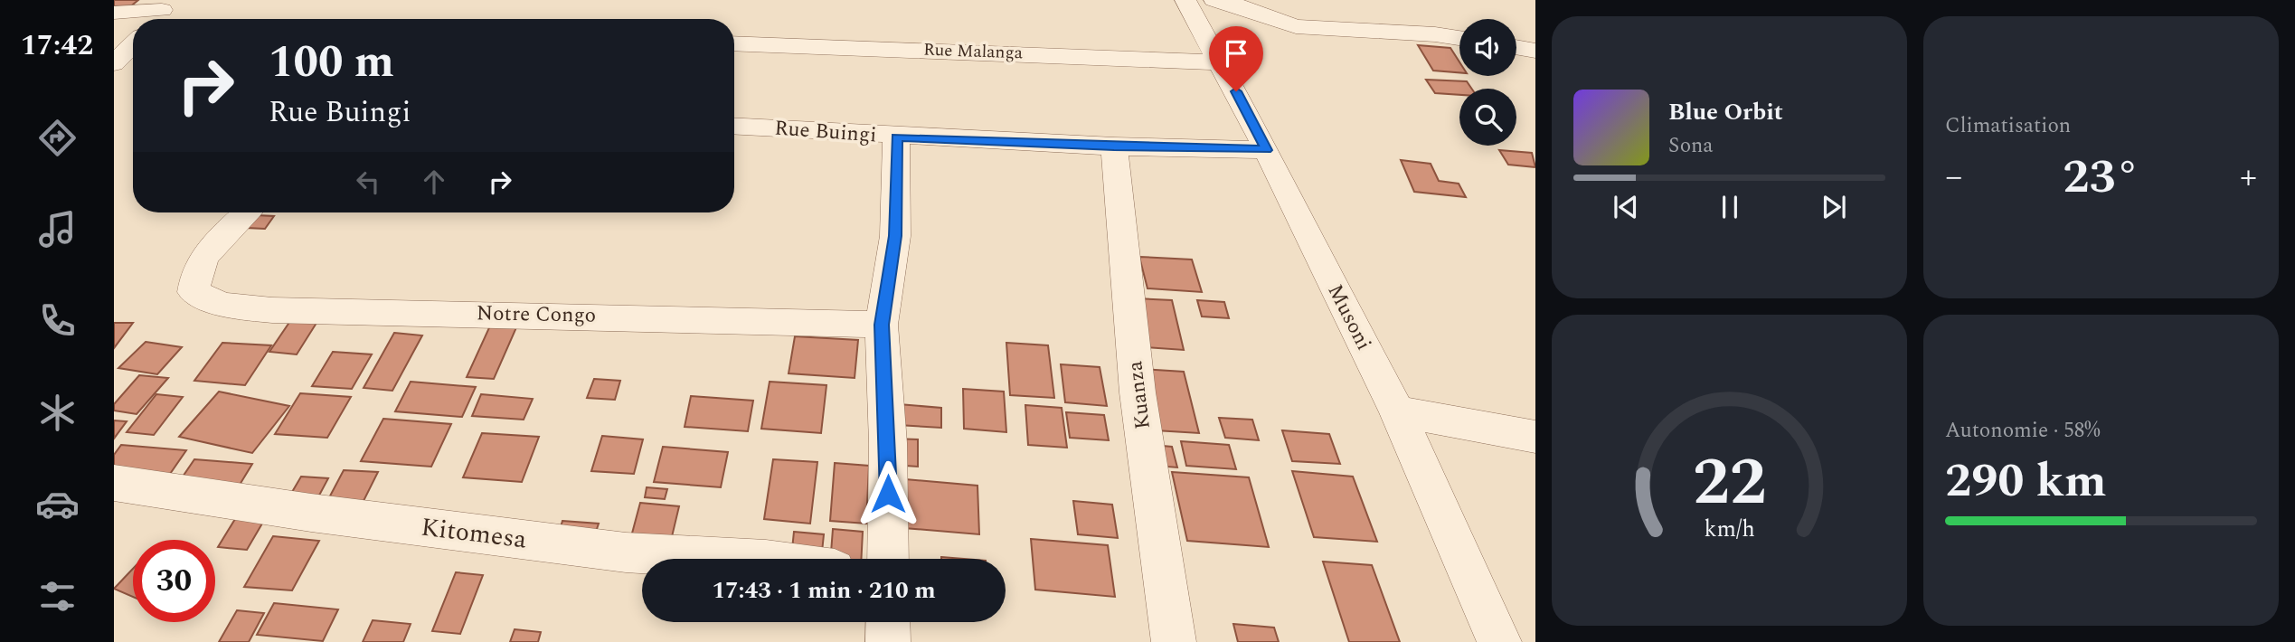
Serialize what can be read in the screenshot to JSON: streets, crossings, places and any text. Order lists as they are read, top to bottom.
{
  "streets": {
    "street": [
      "Rue Malanga",
      "Rue Buingi",
      "Notre Congo",
      "Musoni",
      "Kuanza",
      "Kitomesa"
    ]
  },
  "crossings": [
    ["Rue Malanga", "Musoni"],
    ["Rue Buingi", "Musoni"],
    ["Rue Buingi", "Kuanza"]
  ],
  "page": {
    "tabs": "17:42",
    "tile": [
      "Climatisation",
      ["Autonomie · 58%", "290 km"]
    ],
    "turn": ["100 m", "Rue Buingi"],
    "song": ["Blue Orbit", "Sona"],
    "heat": ["−", "23°", "+"],
    "limit": "30",
    "trip": "17:43 · 1 min · 210 m",
    "gauge": ["22", "km/h"]
  }
}
